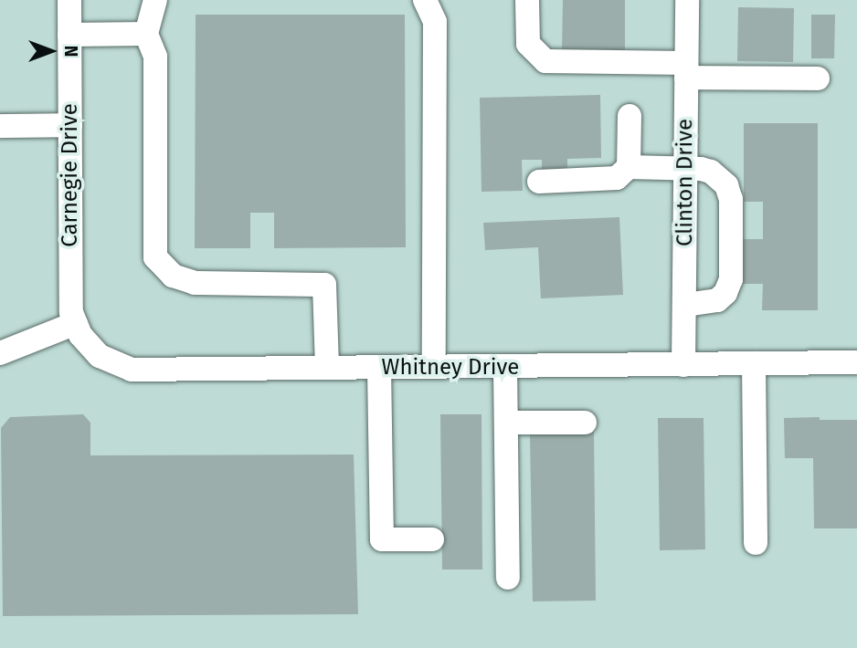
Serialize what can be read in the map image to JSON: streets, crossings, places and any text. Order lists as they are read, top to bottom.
{
  "streets": {
    "street": ["Carnegie Drive", "Clinton Drive", "Whitney Drive"]
  },
  "crossings": [
    ["Carnegie Drive", "Whitney Drive"],
    ["Clinton Drive", "Whitney Drive"]
  ],
  "north": "right"
}
